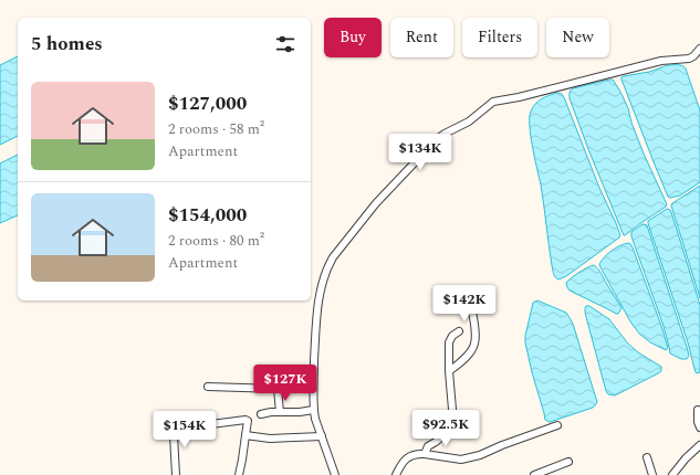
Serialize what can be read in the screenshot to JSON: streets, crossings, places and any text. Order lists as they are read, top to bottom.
{
  "page": {
    "chip": [
      "Buy",
      "Rent",
      "Filters",
      "New"
    ],
    "heading": "5 homes",
    "list": [
      {
        "name": "$127,000",
        "note": "2 rooms · 58 m² · Apartment"
      },
      {
        "name": "$154,000",
        "note": "2 rooms · 80 m² · Apartment"
      }
    ],
    "price": [
      "$134K",
      "$142K",
      "$127K",
      "$92.5K",
      "$154K"
    ]
  }
}
